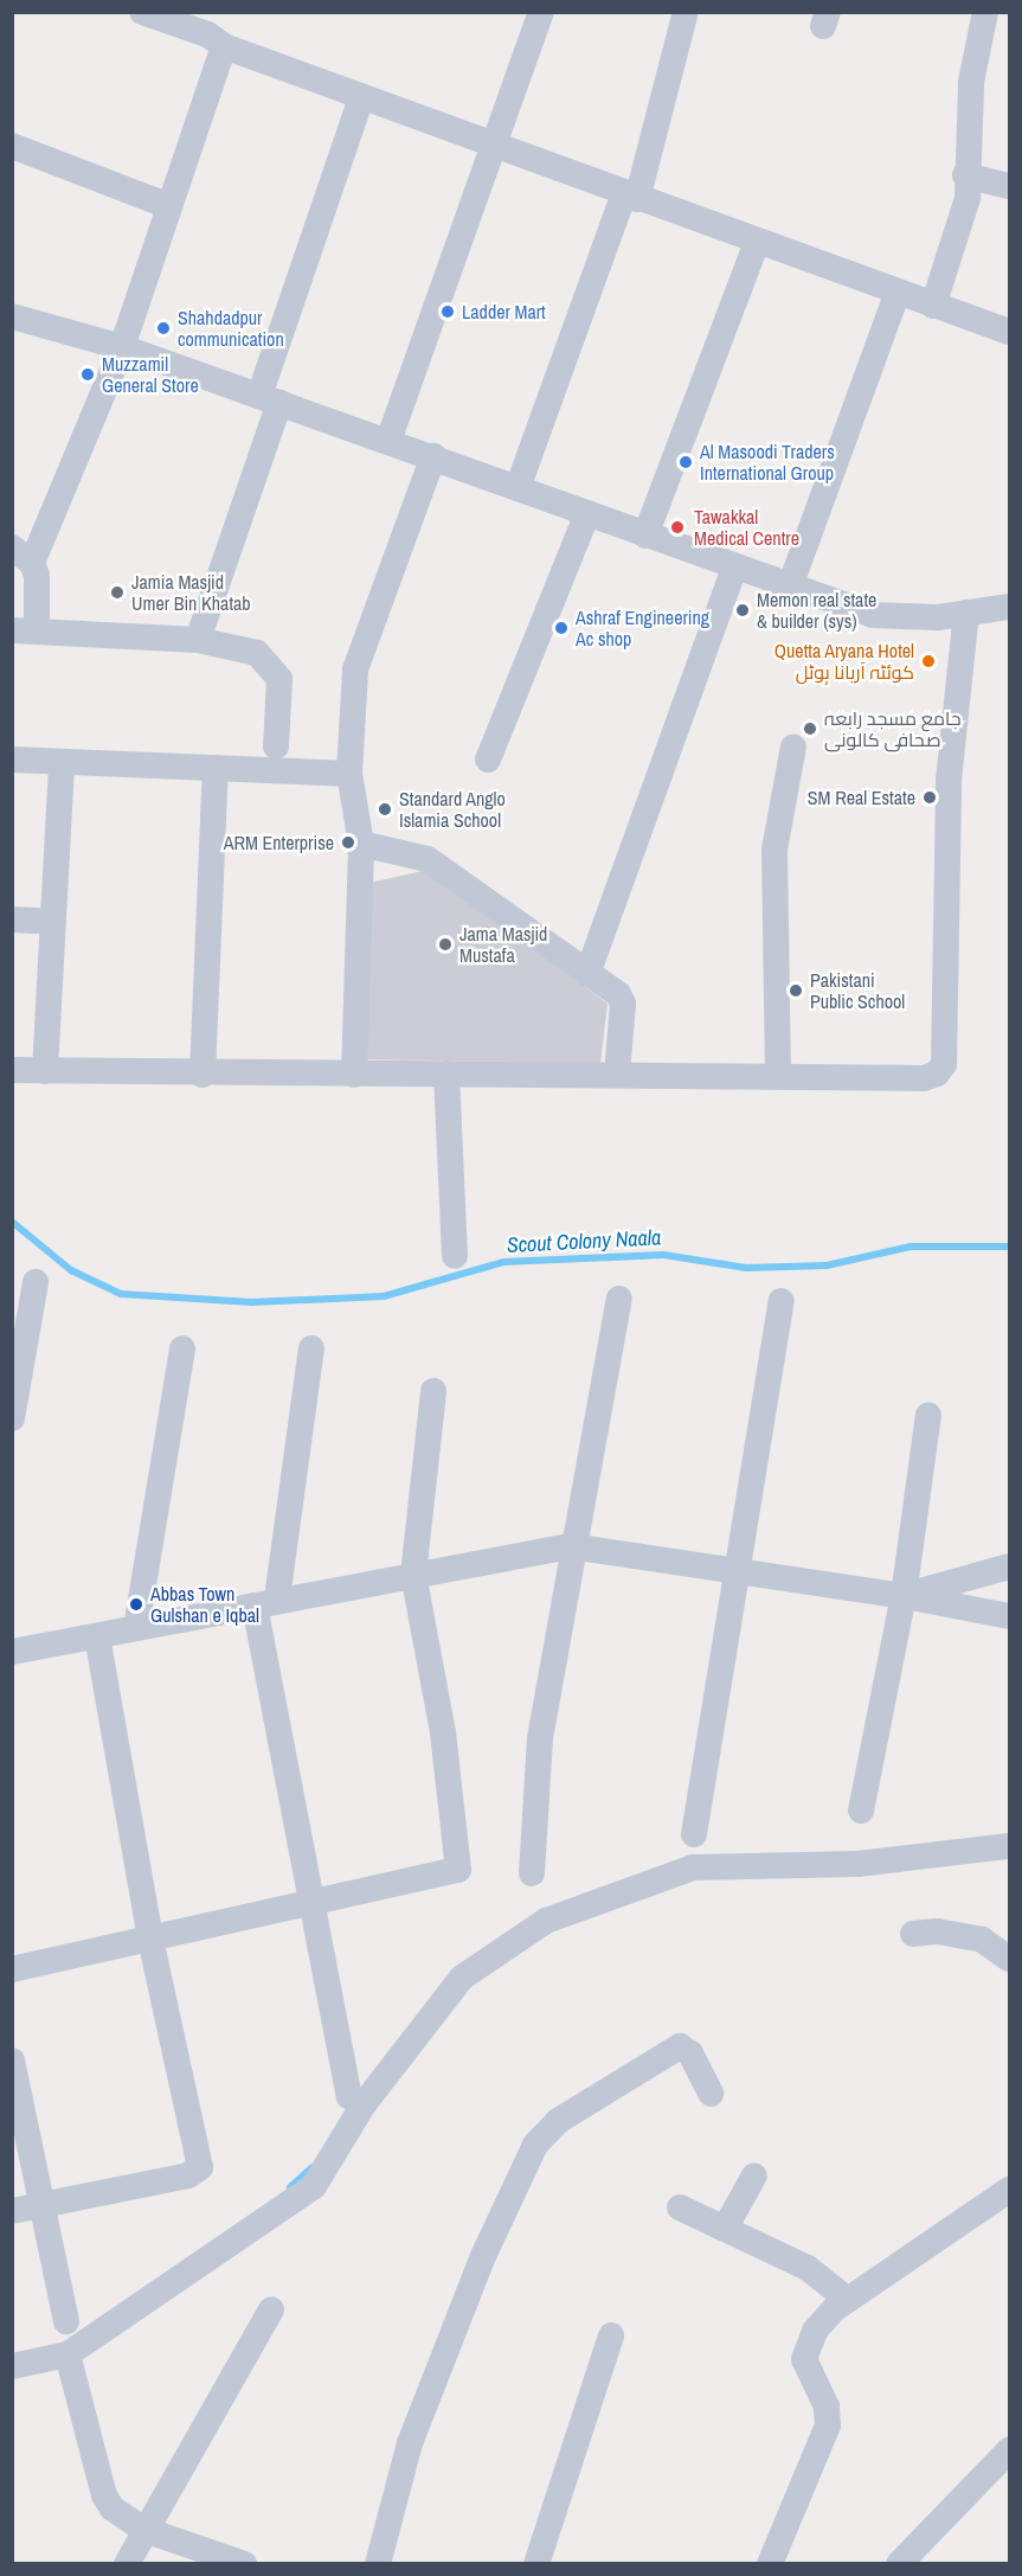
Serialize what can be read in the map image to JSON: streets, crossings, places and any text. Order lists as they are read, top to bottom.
{
  "water": ["Scout Colony Naala"],
  "places": [
    "Ladder Mart",
    "Shahdadpur communication",
    "Muzzamil General Store",
    "Al Masoodi Traders International Group",
    "Tawakkal Medical Centre",
    "Jamia Masjid Umer Bin Khatab",
    "Memon real state & builder (sys)",
    "Ashraf Engineering Ac shop",
    "Quetta Aryana Hotel کوئٹہ آریانا ہوٹل",
    "جامع مسجد رابعہ صحافی کالونی",
    "SM Real Estate",
    "Standard Anglo Islamia School",
    "ARM Enterprise",
    "Jama Masjid Mustafa",
    "Pakistani Public School",
    "Abbas Town Gulshan e Iqbal"
  ]
}
